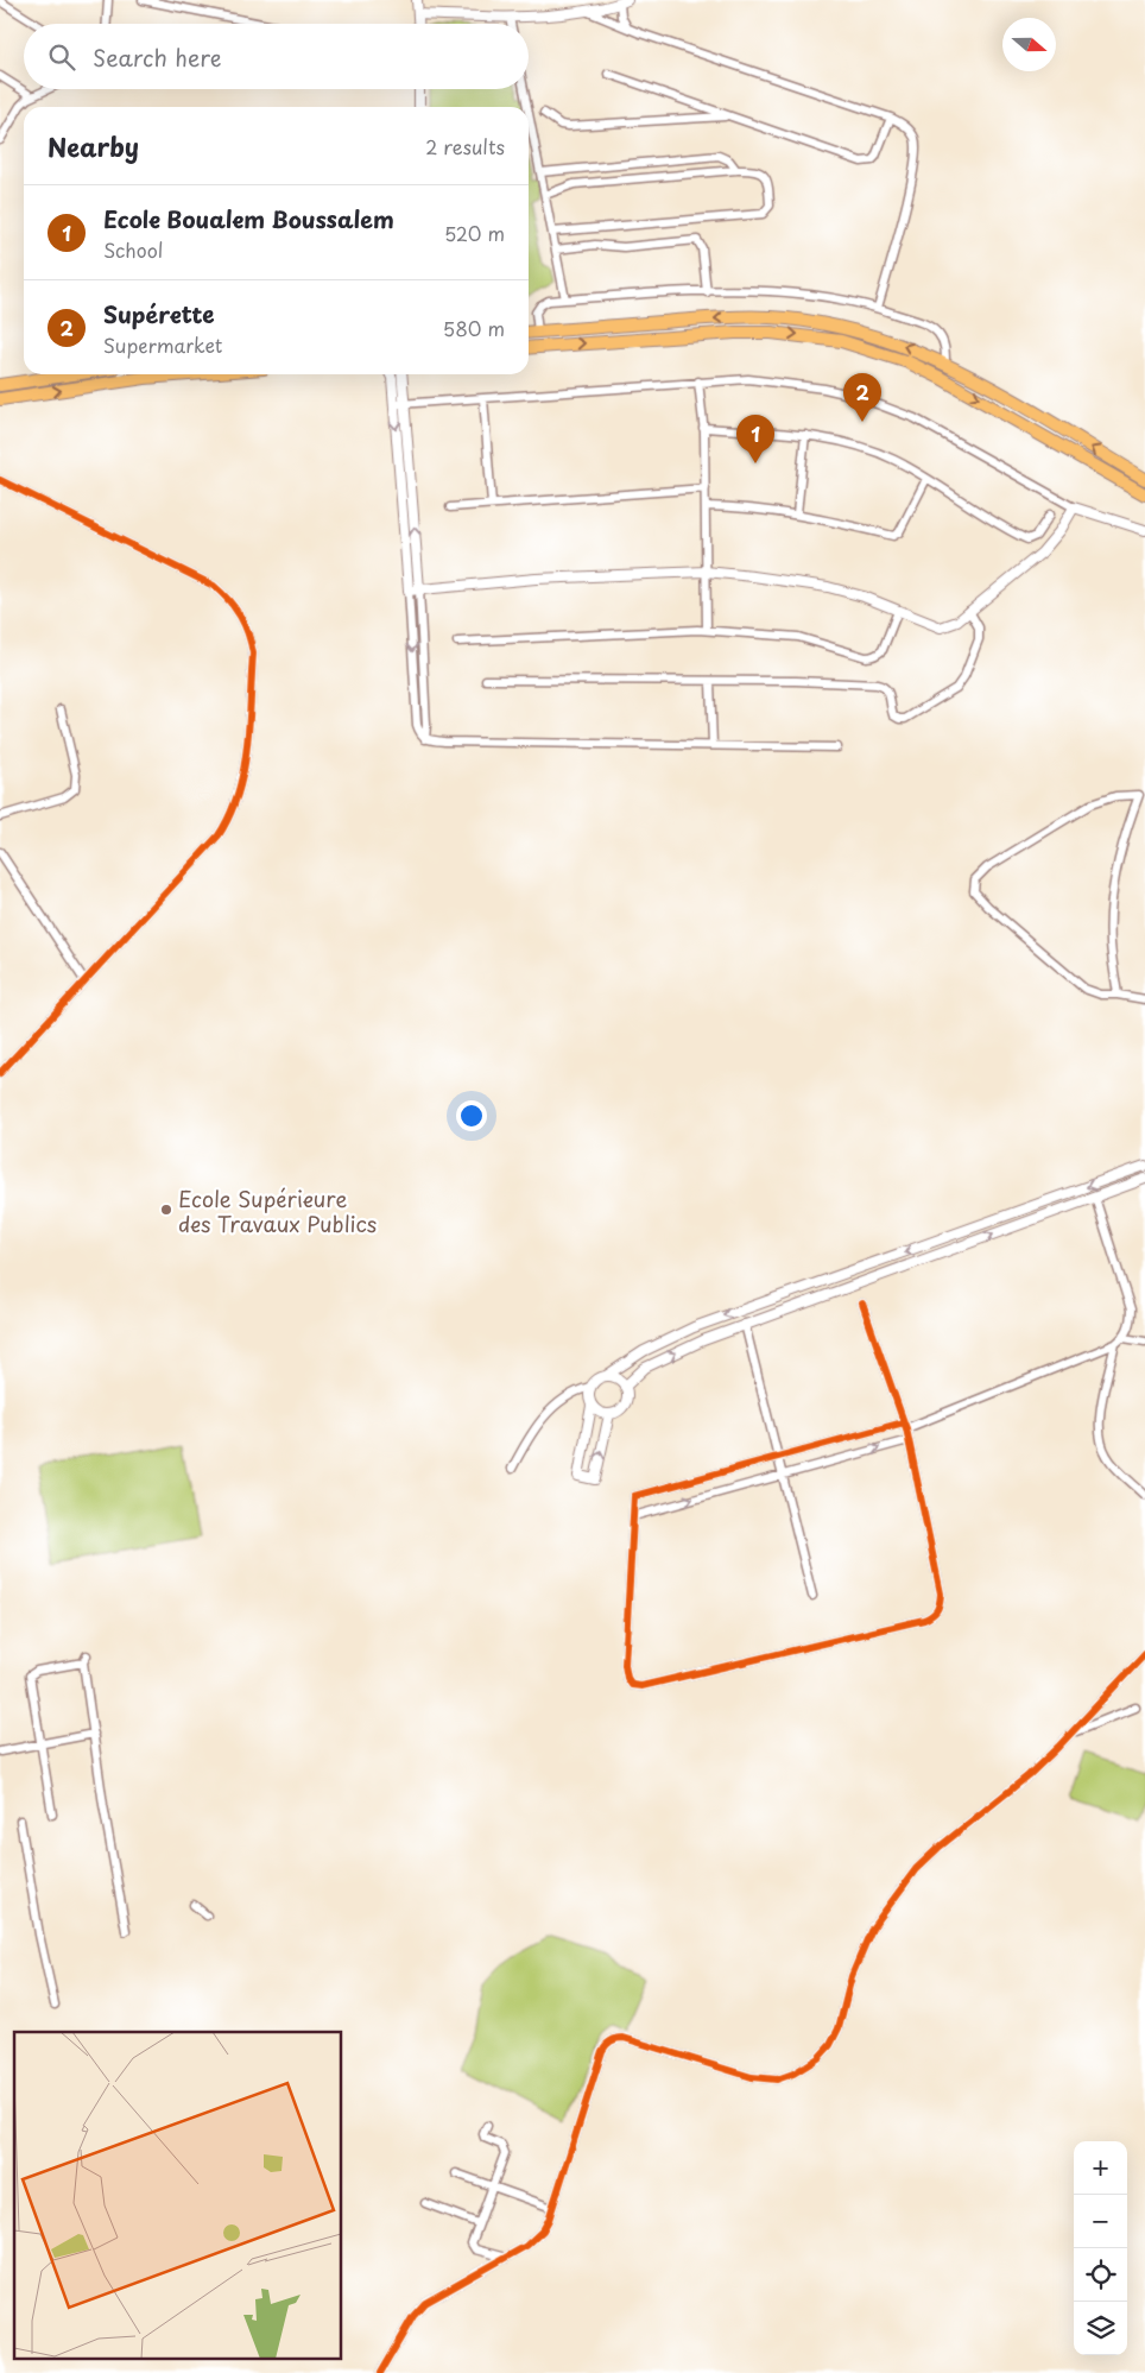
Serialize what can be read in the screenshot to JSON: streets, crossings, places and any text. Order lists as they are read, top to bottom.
{
  "places": ["Ecole Supérieure des Travaux Publics"],
  "north": "right",
  "page": {
    "search": "Search here",
    "heading": ["Nearby", "2 results"],
    "list": [
      {
        "mark": "1",
        "name": "Ecole Boualem Boussalem",
        "note": "School",
        "value": "520 m"
      },
      {
        "mark": "2",
        "name": "Supérette",
        "note": "Supermarket",
        "value": "580 m"
      }
    ],
    "pins": ["2", "1"],
    "map_buttons": ["+", "−"]
  }
}
